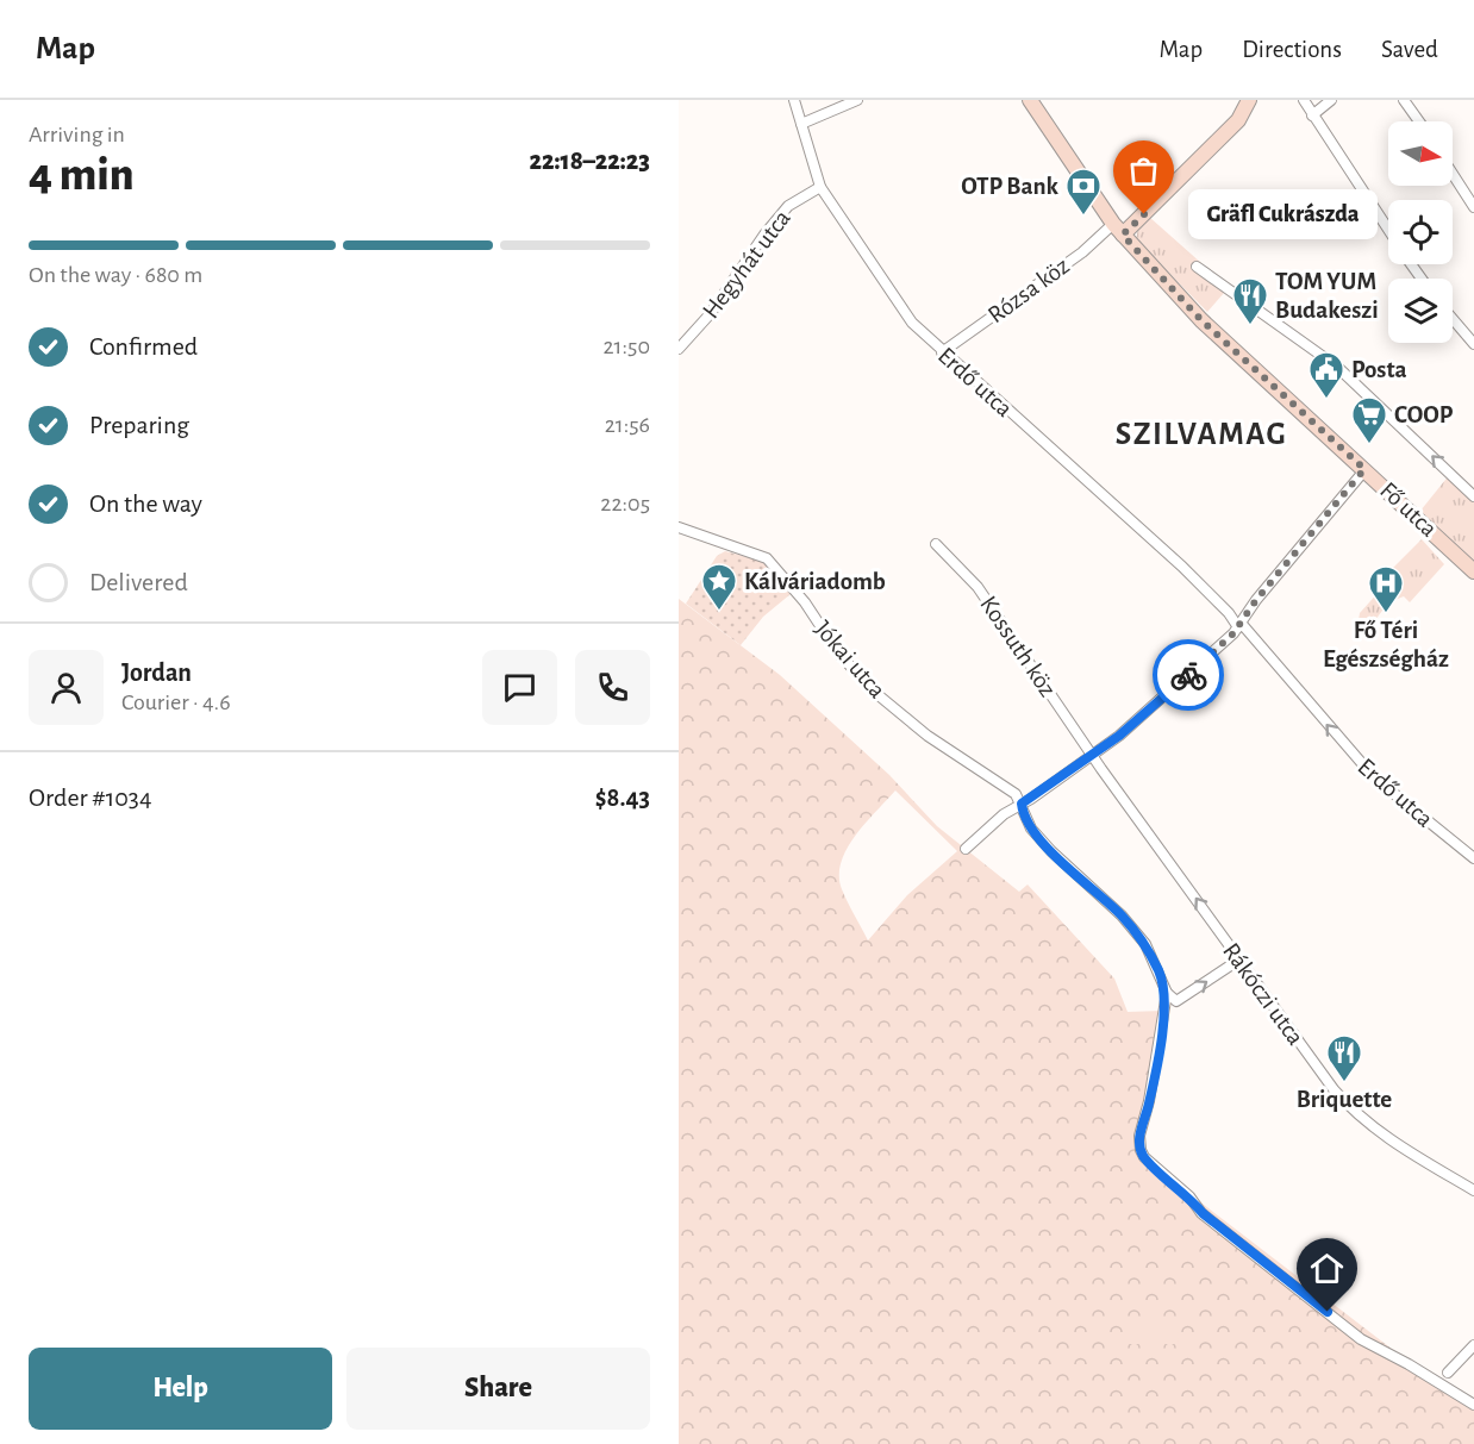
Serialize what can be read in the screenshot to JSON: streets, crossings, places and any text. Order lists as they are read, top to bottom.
{
  "streets": {
    "main road": ["Fő utca"],
    "street": [
      "Hegyhát utca",
      "Rózsa köz",
      "Erdő utca",
      "Kossuth köz",
      "Jókai utca",
      "Rákóczi utca"
    ]
  },
  "crossings": [
    ["Hegyhát utca", "Erdő utca"],
    ["Rózsa köz", "Erdő utca"],
    ["Rózsa köz", "Fő utca"],
    ["Kossuth köz", "Rákóczi utca"]
  ],
  "districts": ["SZILVAMAG"],
  "places": {
    "other": ["Gräfl Cukrászda"],
    "bank": ["OTP Bank"],
    "restaurant": ["TOM YUM Budakeszi", "Briquette"],
    "public building": ["Posta"],
    "supermarket": ["COOP"],
    "place": ["Kálváriadomb"],
    "hospital": ["Fő Téri Egészségház"]
  },
  "north": "right",
  "page": {
    "header": "Map",
    "nav": ["Map", "Directions", "Saved"],
    "heading": ["4 min", "Arriving in", "22:18–22:23"],
    "panel": [
      "Jordan",
      "Courier · 4.6",
      "Order #1034",
      "$8.43"
    ],
    "bubble": "Gräfl Cukrászda",
    "bar": "On the way · 680 m",
    "list": [
      ["Confirmed", "21:50"],
      ["Preparing", "21:56"],
      ["On the way", "22:05"],
      "Delivered"
    ],
    "buttons": ["Help", "Share"]
  }
}
